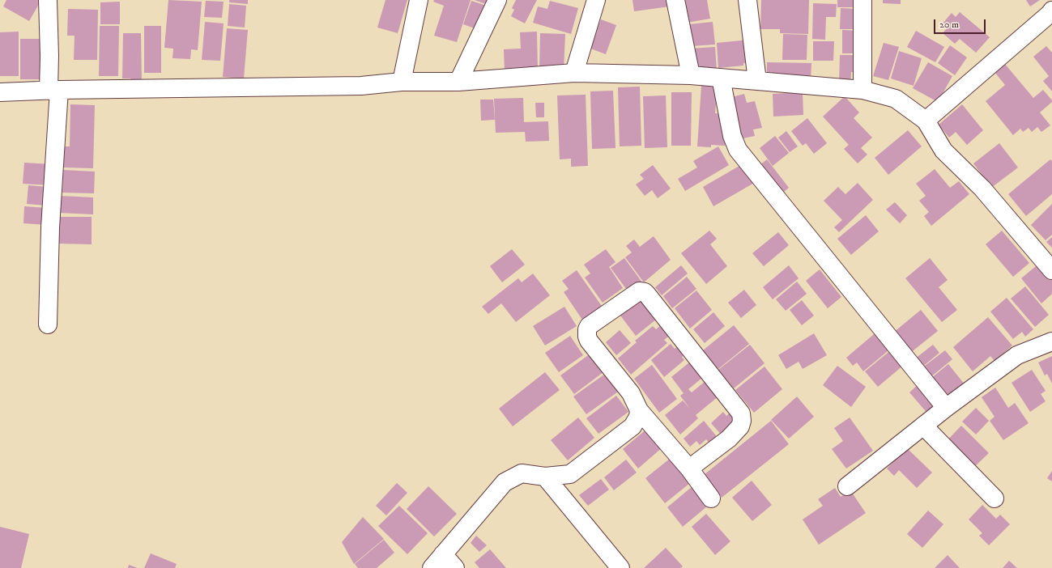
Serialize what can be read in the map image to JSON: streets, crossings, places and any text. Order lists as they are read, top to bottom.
{
  "scale_bar": "20 m"
}
